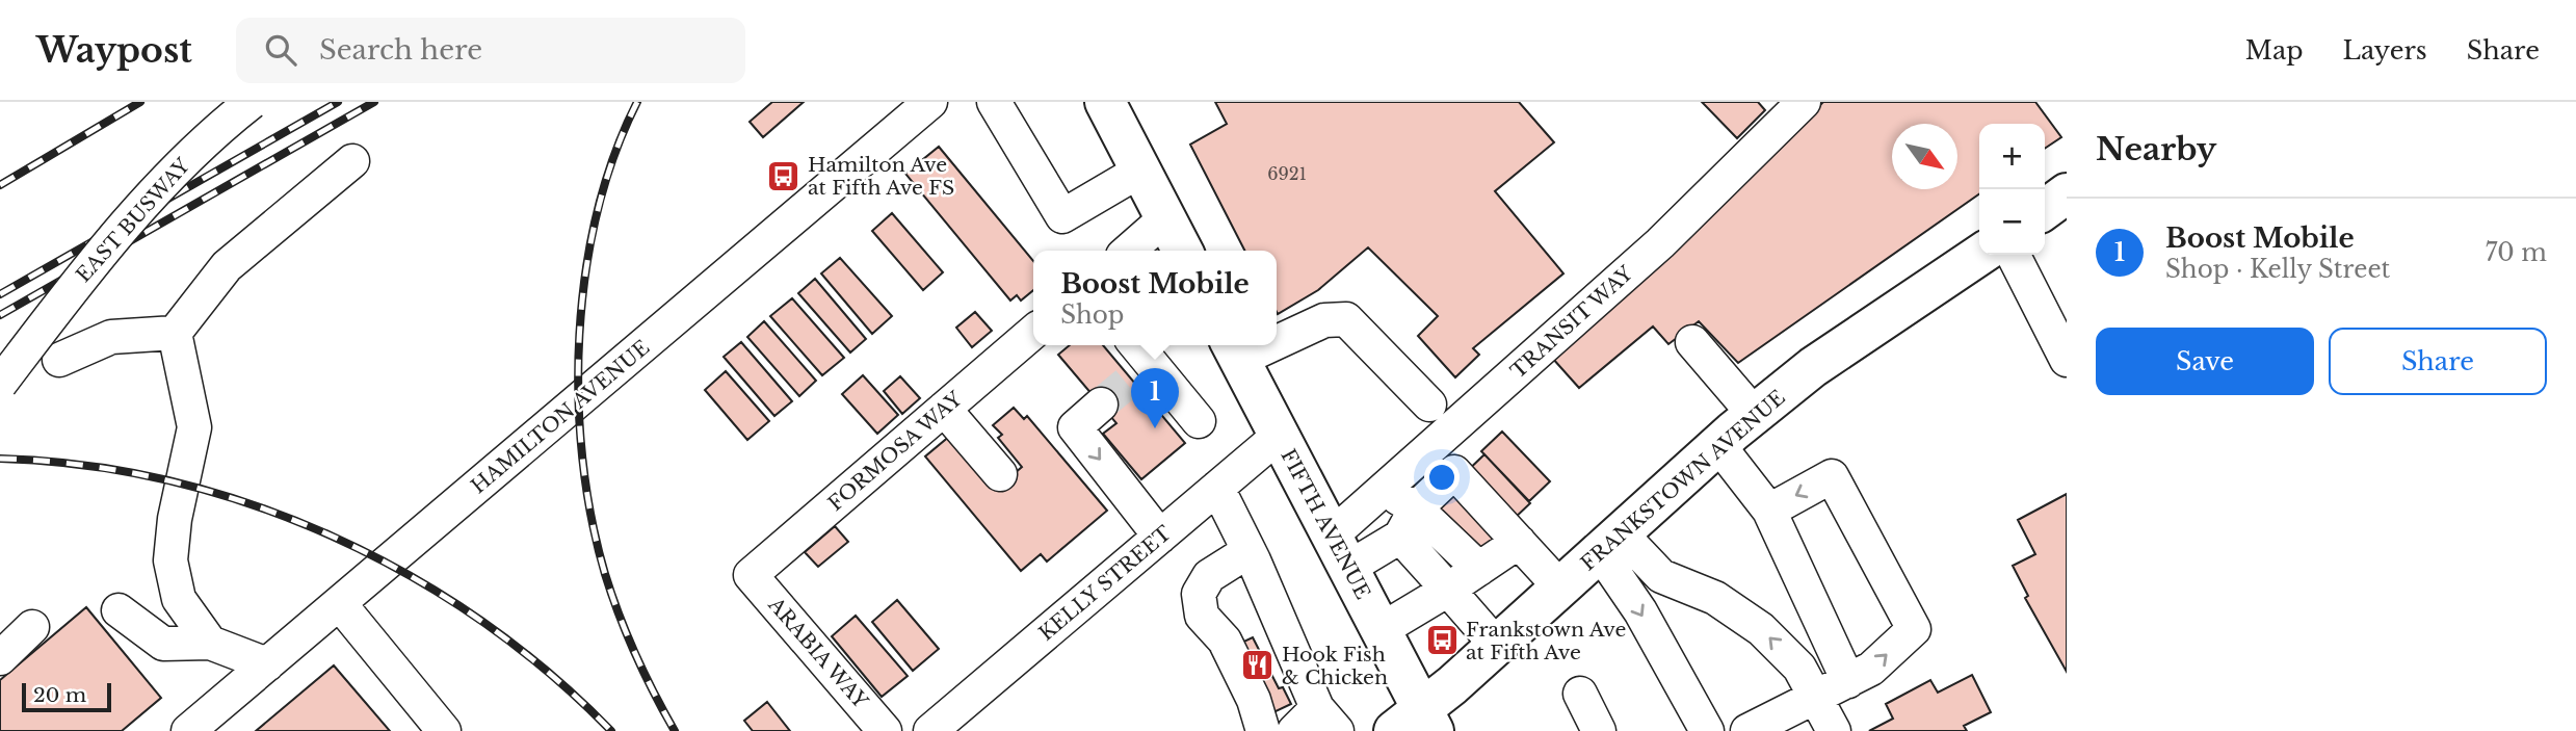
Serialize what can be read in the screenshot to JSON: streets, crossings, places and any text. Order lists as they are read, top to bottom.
{
  "streets": {
    "main road": ["FRANKSTOWN AVENUE", "FIFTH AVENUE"],
    "street": [
      "EAST BUSWAY",
      "TRANSIT WAY",
      "HAMILTON AVENUE",
      "FORMOSA WAY",
      "KELLY STREET",
      "ARABIA WAY"
    ]
  },
  "crossings": [
    ["TRANSIT WAY", "FIFTH AVENUE"],
    ["FORMOSA WAY", "ARABIA WAY"],
    ["FRANKSTOWN AVENUE", "FIFTH AVENUE"],
    ["FIFTH AVENUE", "KELLY STREET"]
  ],
  "places": {
    "bus stop": ["Hamilton Ave at Fifth Ave FS", "Frankstown Ave at Fifth Ave"],
    "restaurant": ["Hook Fish & Chicken"]
  },
  "house_numbers": ["6921"],
  "scale_bar": "20 m",
  "north": "bottom right",
  "page": {
    "header": "Waypost",
    "search": "Search here",
    "nav": ["Map", "Layers", "Share"],
    "heading": "Nearby",
    "map_buttons": ["+", "−"],
    "list": [
      {
        "mark": "1",
        "name": "Boost Mobile",
        "note": "Shop · Kelly Street",
        "value": "70 m"
      }
    ],
    "popup": ["Boost Mobile", "Shop"],
    "buttons": ["Save", "Share"],
    "pins": "1",
    "scale": "20 m"
  }
}
